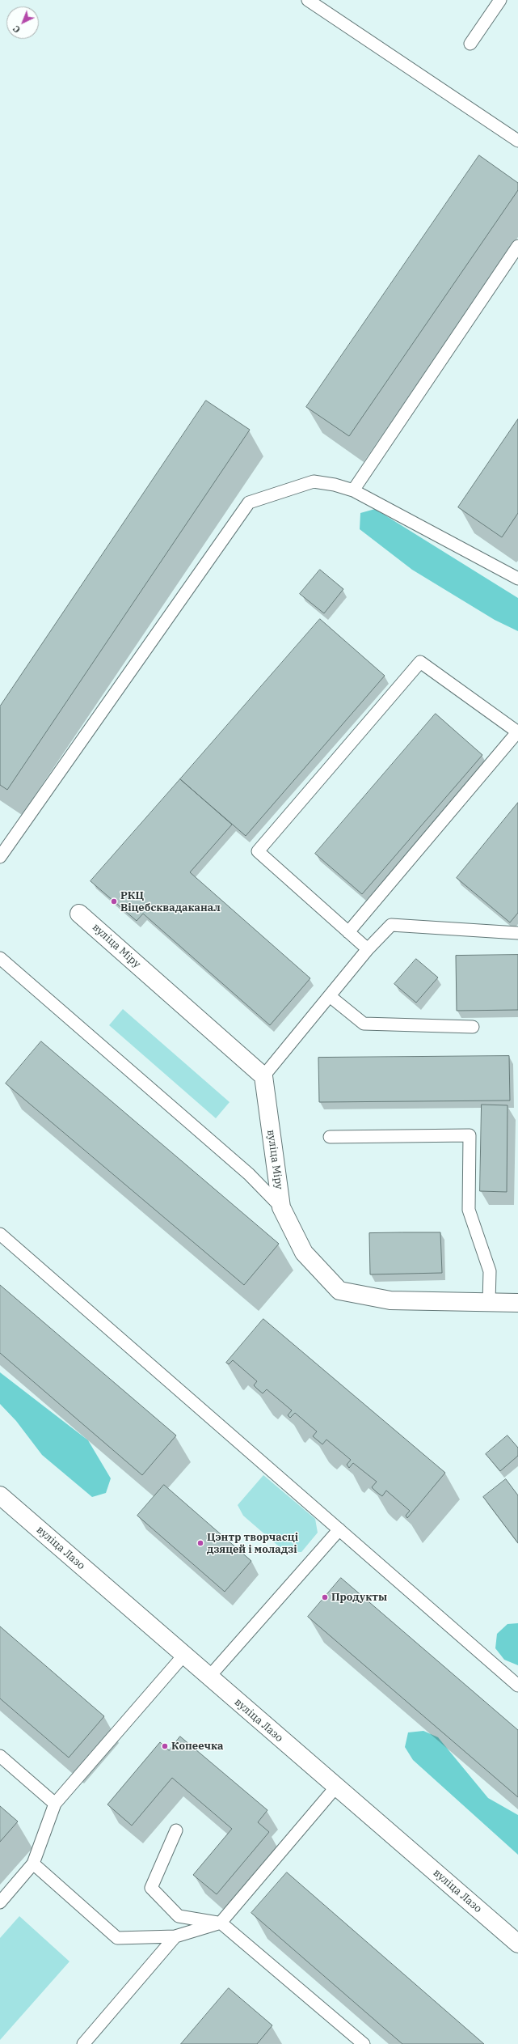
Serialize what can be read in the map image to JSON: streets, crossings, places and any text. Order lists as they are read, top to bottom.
{
  "streets": {
    "street": ["вуліца Міру", "вуліца Лазо"]
  },
  "places": [
    "РКЦ Віцебсквадаканал",
    "Цэнтр творчасці дзяцей і моладзі",
    "Продукты",
    "Копеечка"
  ],
  "north": "bottom left"
}
